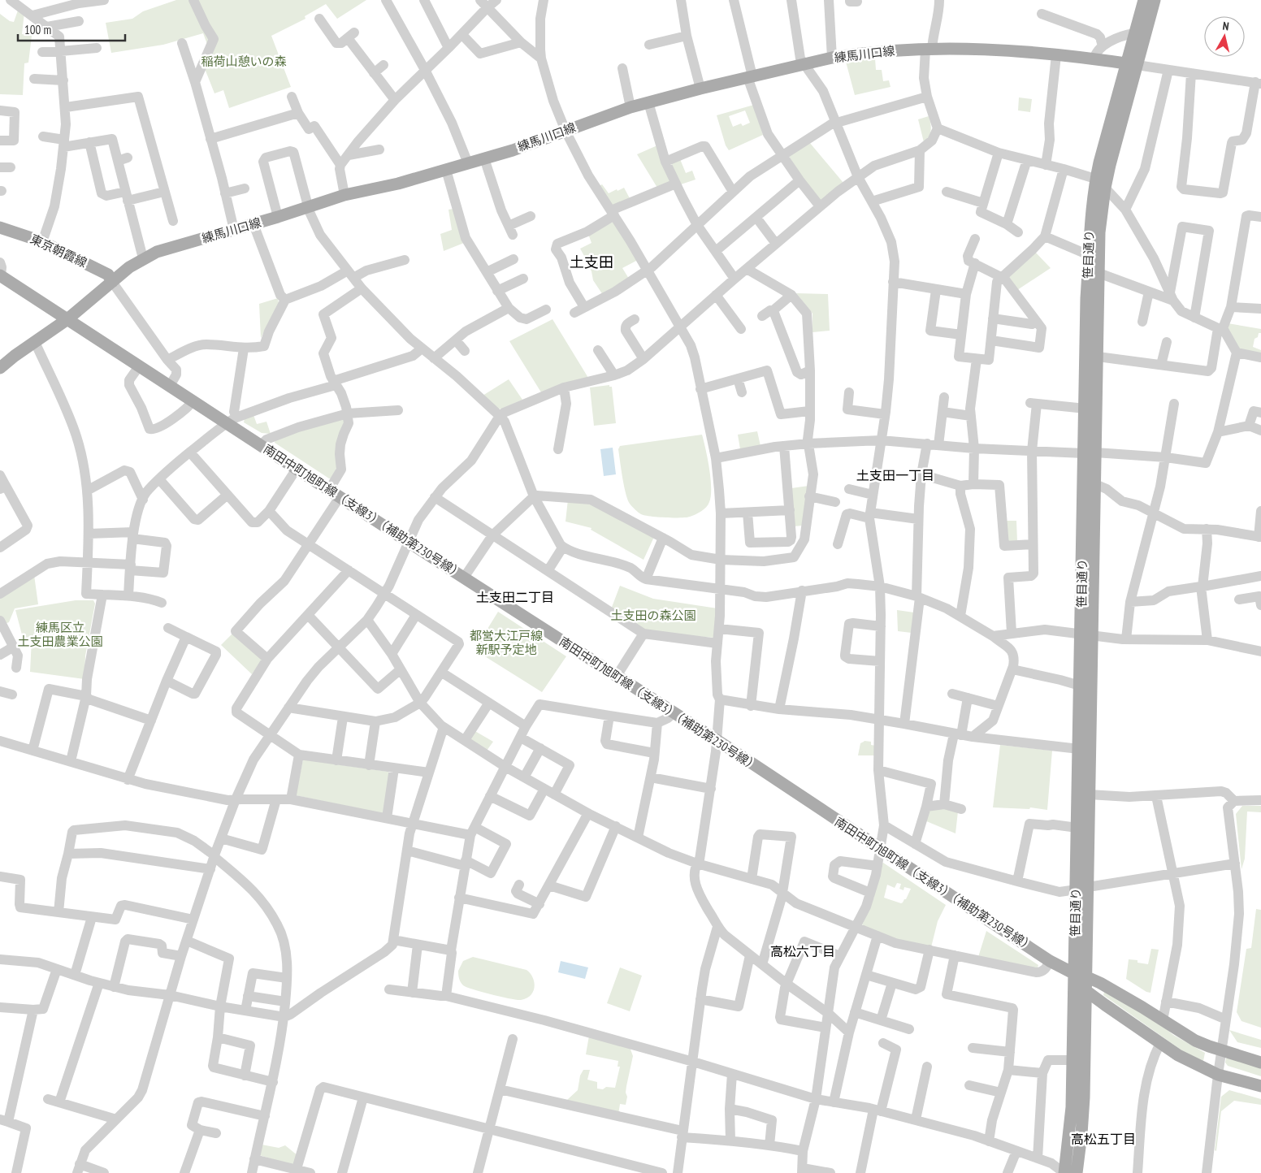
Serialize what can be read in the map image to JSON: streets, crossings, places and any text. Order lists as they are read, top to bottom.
{
  "streets": {
    "main road": [
      "練馬川口線",
      "東京朝霞線",
      "笹目通り",
      "南田中町旭町線（支線3）（補助第230号線）"
    ]
  },
  "crossings": [
    ["練馬川口線", "東京朝霞線"],
    ["練馬川口線", "笹目通り"],
    ["練馬川口線", "南田中町旭町線（支線3）（補助第230号線）"],
    ["笹目通り", "南田中町旭町線（支線3）（補助第230号線）"]
  ],
  "districts": [
    "土支田",
    "土支田一丁目",
    "土支田二丁目",
    "高松六丁目",
    "高松五丁目"
  ],
  "parks": [
    "稲荷山憩いの森",
    "土支田の森公園",
    "練馬区立 土支田農業公園",
    "都営大江戸線 新駅予定地"
  ],
  "scale_bar": "100 m",
  "north": "top"
}
